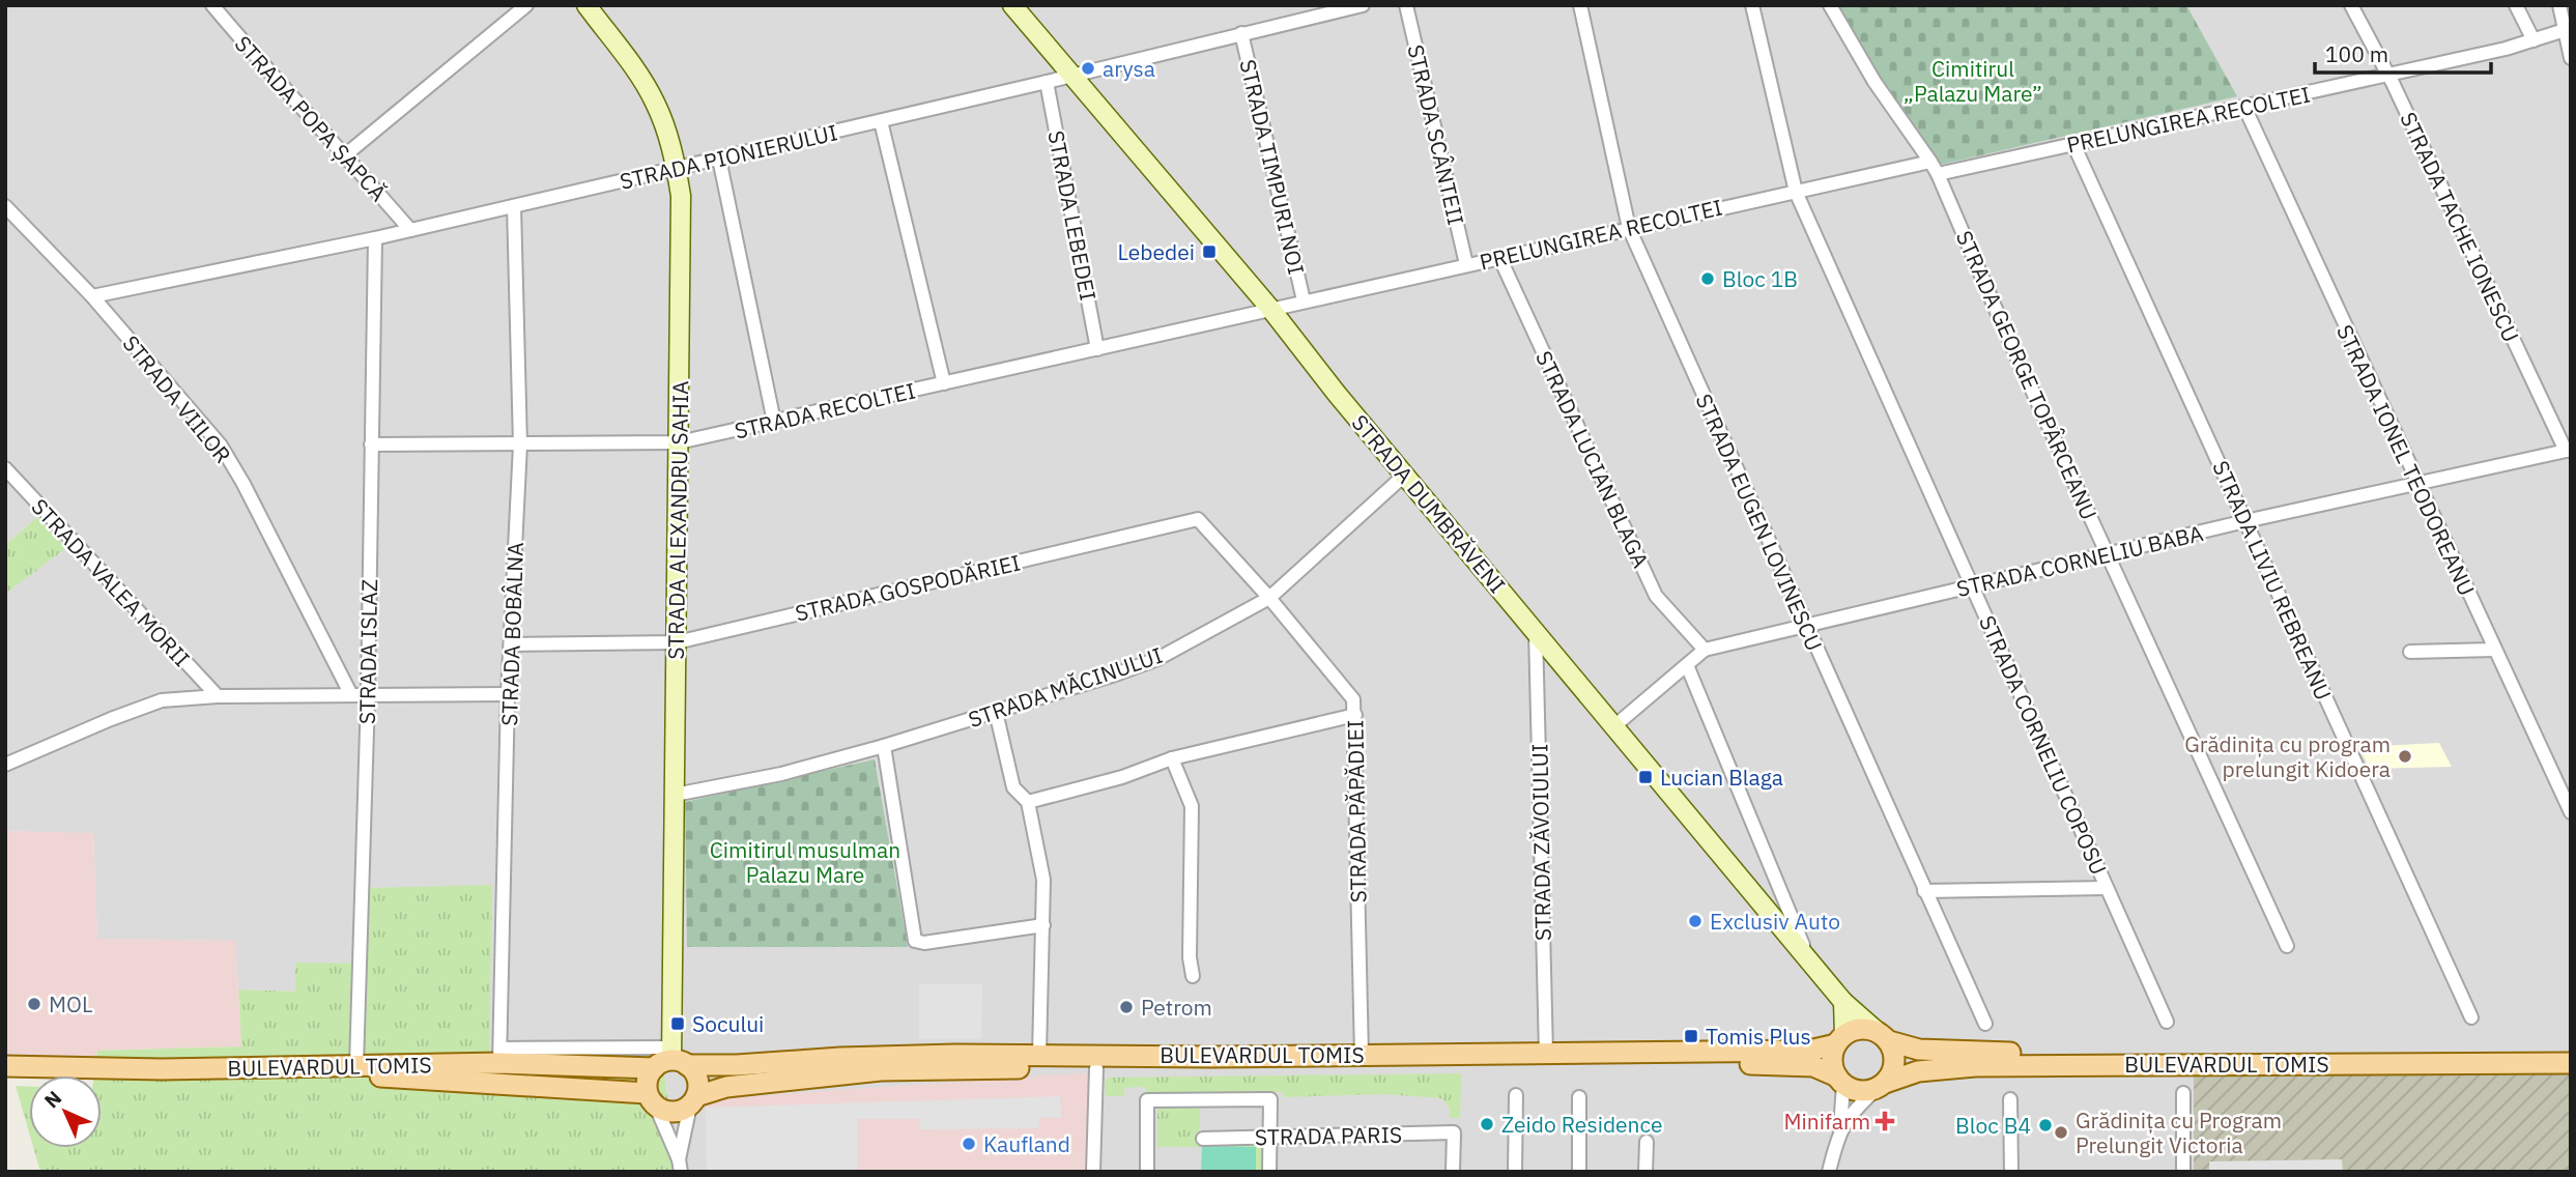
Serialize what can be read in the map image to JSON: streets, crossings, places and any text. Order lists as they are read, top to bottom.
{
  "streets": {
    "main road": ["BULEVARDUL TOMIS"],
    "street": [
      "STRADA POPA ȘAPCĂ",
      "PRELUNGIREA RECOLTEI",
      "STRADA SCÂNTEII",
      "STRADA PIONIERULUI",
      "STRADA TIMPURI NOI",
      "STRADA LEBEDEI",
      "STRADA TACHE IONESCU",
      "STRADA GEORGE TOPÂRCEANU",
      "STRADA VIILOR",
      "STRADA RECOLTEI",
      "STRADA LUCIAN BLAGA",
      "STRADA IONEL TEODOREANU",
      "STRADA DUMBRĂVENI",
      "STRADA ALEXANDRU SAHIA",
      "STRADA EUGEN LOVINESCU",
      "STRADA CORNELIU BABA",
      "STRADA LIVIU REBREANU",
      "STRADA VALEA MORII",
      "STRADA GOSPODĂRIEI",
      "STRADA BOBÂLNA",
      "STRADA ISLAZ",
      "STRADA MĂCINULUI",
      "STRADA CORNELIU COPOSU",
      "STRADA PĂPĂDIEI",
      "STRADA ZĂVOIULUI",
      "STRADA PARIS"
    ]
  },
  "crossings": [
    ["STRADA POPA ȘAPCĂ", "STRADA PIONIERULUI"],
    ["PRELUNGIREA RECOLTEI", "STRADA SCÂNTEII"],
    ["PRELUNGIREA RECOLTEI", "STRADA TIMPURI NOI"],
    ["PRELUNGIREA RECOLTEI", "STRADA TACHE IONESCU"],
    ["PRELUNGIREA RECOLTEI", "STRADA GEORGE TOPÂRCEANU"],
    ["PRELUNGIREA RECOLTEI", "STRADA RECOLTEI"],
    ["PRELUNGIREA RECOLTEI", "STRADA LUCIAN BLAGA"],
    ["PRELUNGIREA RECOLTEI", "STRADA IONEL TEODOREANU"],
    ["PRELUNGIREA RECOLTEI", "STRADA DUMBRĂVENI"],
    ["PRELUNGIREA RECOLTEI", "STRADA EUGEN LOVINESCU"],
    ["PRELUNGIREA RECOLTEI", "STRADA LIVIU REBREANU"],
    ["PRELUNGIREA RECOLTEI", "STRADA CORNELIU COPOSU"],
    ["STRADA PIONIERULUI", "STRADA TIMPURI NOI"],
    ["STRADA PIONIERULUI", "STRADA LEBEDEI"],
    ["STRADA PIONIERULUI", "STRADA VIILOR"],
    ["STRADA PIONIERULUI", "STRADA DUMBRĂVENI"],
    ["STRADA PIONIERULUI", "STRADA ALEXANDRU SAHIA"],
    ["STRADA PIONIERULUI", "STRADA BOBÂLNA"],
    ["STRADA PIONIERULUI", "STRADA ISLAZ"],
    ["STRADA LEBEDEI", "STRADA RECOLTEI"],
    ["STRADA TACHE IONESCU", "STRADA CORNELIU BABA"],
    ["STRADA GEORGE TOPÂRCEANU", "STRADA CORNELIU BABA"],
    ["STRADA RECOLTEI", "STRADA DUMBRĂVENI"],
    ["STRADA RECOLTEI", "STRADA ALEXANDRU SAHIA"],
    ["STRADA RECOLTEI", "STRADA BOBÂLNA"],
    ["STRADA RECOLTEI", "STRADA ISLAZ"],
    ["STRADA LUCIAN BLAGA", "STRADA CORNELIU BABA"],
    ["STRADA IONEL TEODOREANU", "STRADA CORNELIU BABA"],
    ["STRADA DUMBRĂVENI", "STRADA CORNELIU BABA"],
    ["STRADA DUMBRĂVENI", "STRADA MĂCINULUI"],
    ["STRADA DUMBRĂVENI", "STRADA ZĂVOIULUI"],
    ["STRADA DUMBRĂVENI", "BULEVARDUL TOMIS"],
    ["STRADA ALEXANDRU SAHIA", "STRADA GOSPODĂRIEI"],
    ["STRADA ALEXANDRU SAHIA", "STRADA MĂCINULUI"],
    ["STRADA ALEXANDRU SAHIA", "BULEVARDUL TOMIS"],
    ["STRADA EUGEN LOVINESCU", "STRADA CORNELIU BABA"],
    ["STRADA CORNELIU BABA", "STRADA LIVIU REBREANU"],
    ["STRADA CORNELIU BABA", "STRADA CORNELIU COPOSU"],
    ["STRADA GOSPODĂRIEI", "STRADA BOBÂLNA"],
    ["STRADA GOSPODĂRIEI", "STRADA MĂCINULUI"],
    ["STRADA GOSPODĂRIEI", "STRADA PĂPĂDIEI"],
    ["STRADA BOBÂLNA", "BULEVARDUL TOMIS"],
    ["STRADA ISLAZ", "BULEVARDUL TOMIS"],
    ["STRADA MĂCINULUI", "STRADA PĂPĂDIEI"],
    ["STRADA PĂPĂDIEI", "BULEVARDUL TOMIS"],
    ["STRADA ZĂVOIULUI", "BULEVARDUL TOMIS"]
  ],
  "parks": ["Cimitirul „Palazu Mare”", "Cimitirul musulman Palazu Mare"],
  "places": {
    "other": [
      "arysa",
      "Bloc 1B",
      "Grădinița cu program prelungit Kidoera",
      "Exclusiv Auto",
      "MOL",
      "Petrom",
      "Zeido Residence",
      "Bloc B4",
      "Grădinița cu Program Prelungit Victoria",
      "Kaufland"
    ],
    "transit": [
      "Lebedei",
      "Lucian Blaga",
      "Socului",
      "Tomis Plus"
    ],
    "health": ["Minifarm"]
  },
  "scale_bar": "100 m",
  "north": "top left"
}
